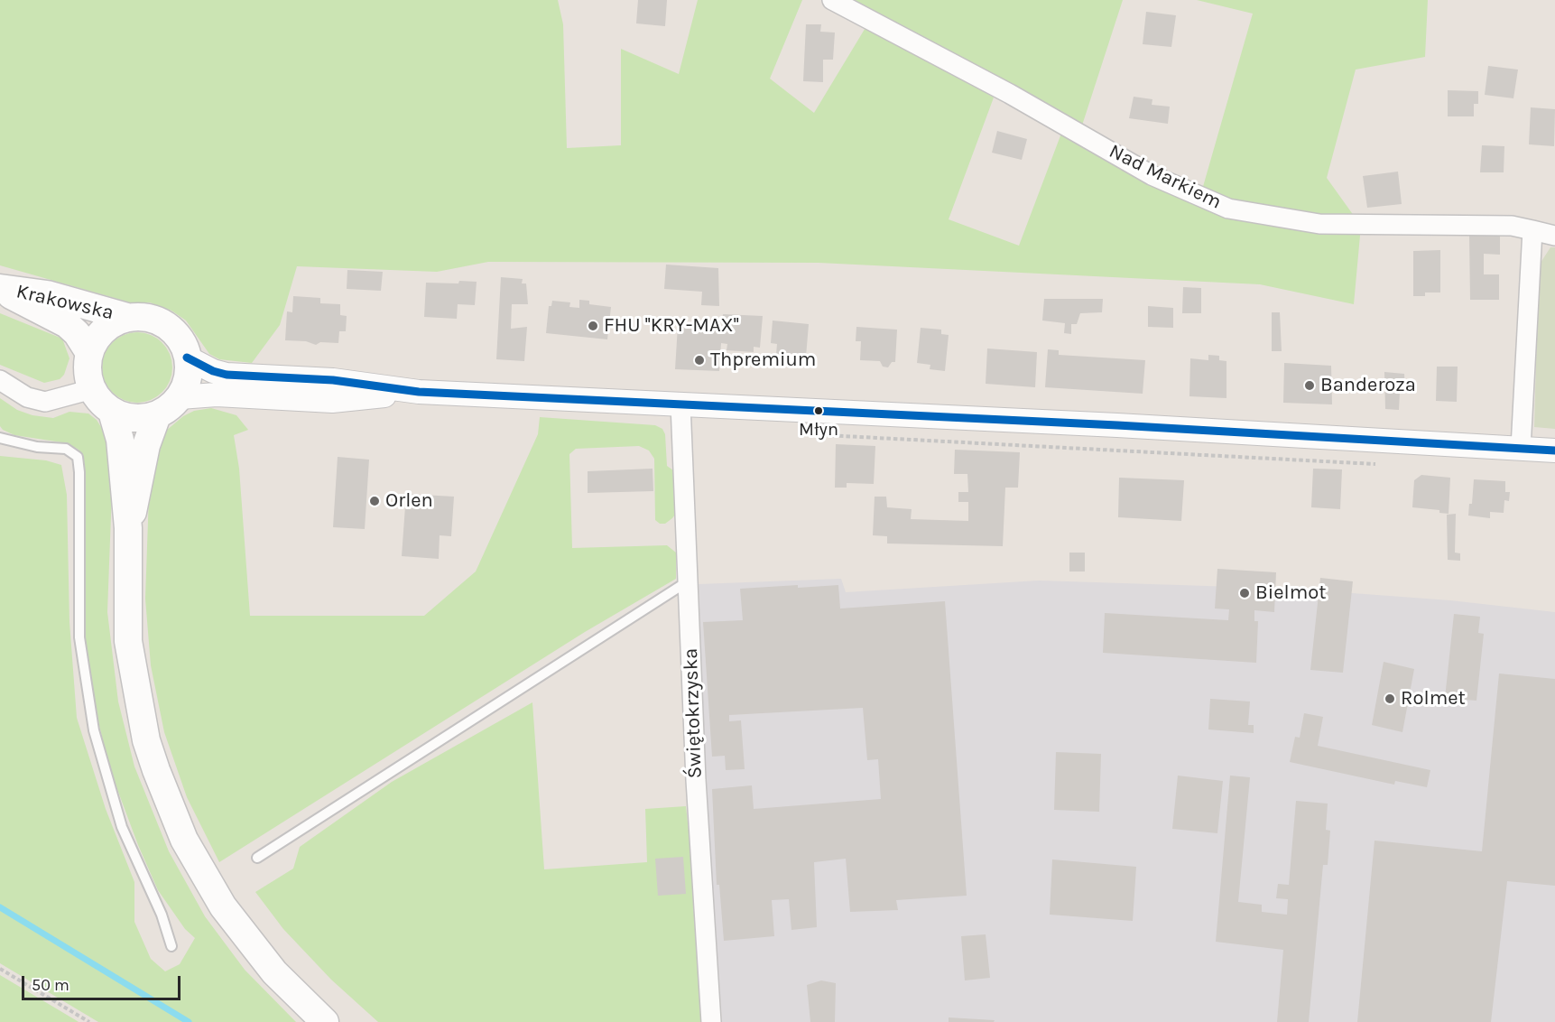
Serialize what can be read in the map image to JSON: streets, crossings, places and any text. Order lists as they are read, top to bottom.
{
  "streets": {
    "main road": ["Krakowska"],
    "street": ["Nad Markiem", "Świętokrzyska"]
  },
  "places": [
    "FHU ''KRY-MAX''",
    "Thpremium",
    "Banderoza",
    "Młyn",
    "Orlen",
    "Bielmot",
    "Rolmet"
  ],
  "scale_bar": "50 m"
}
